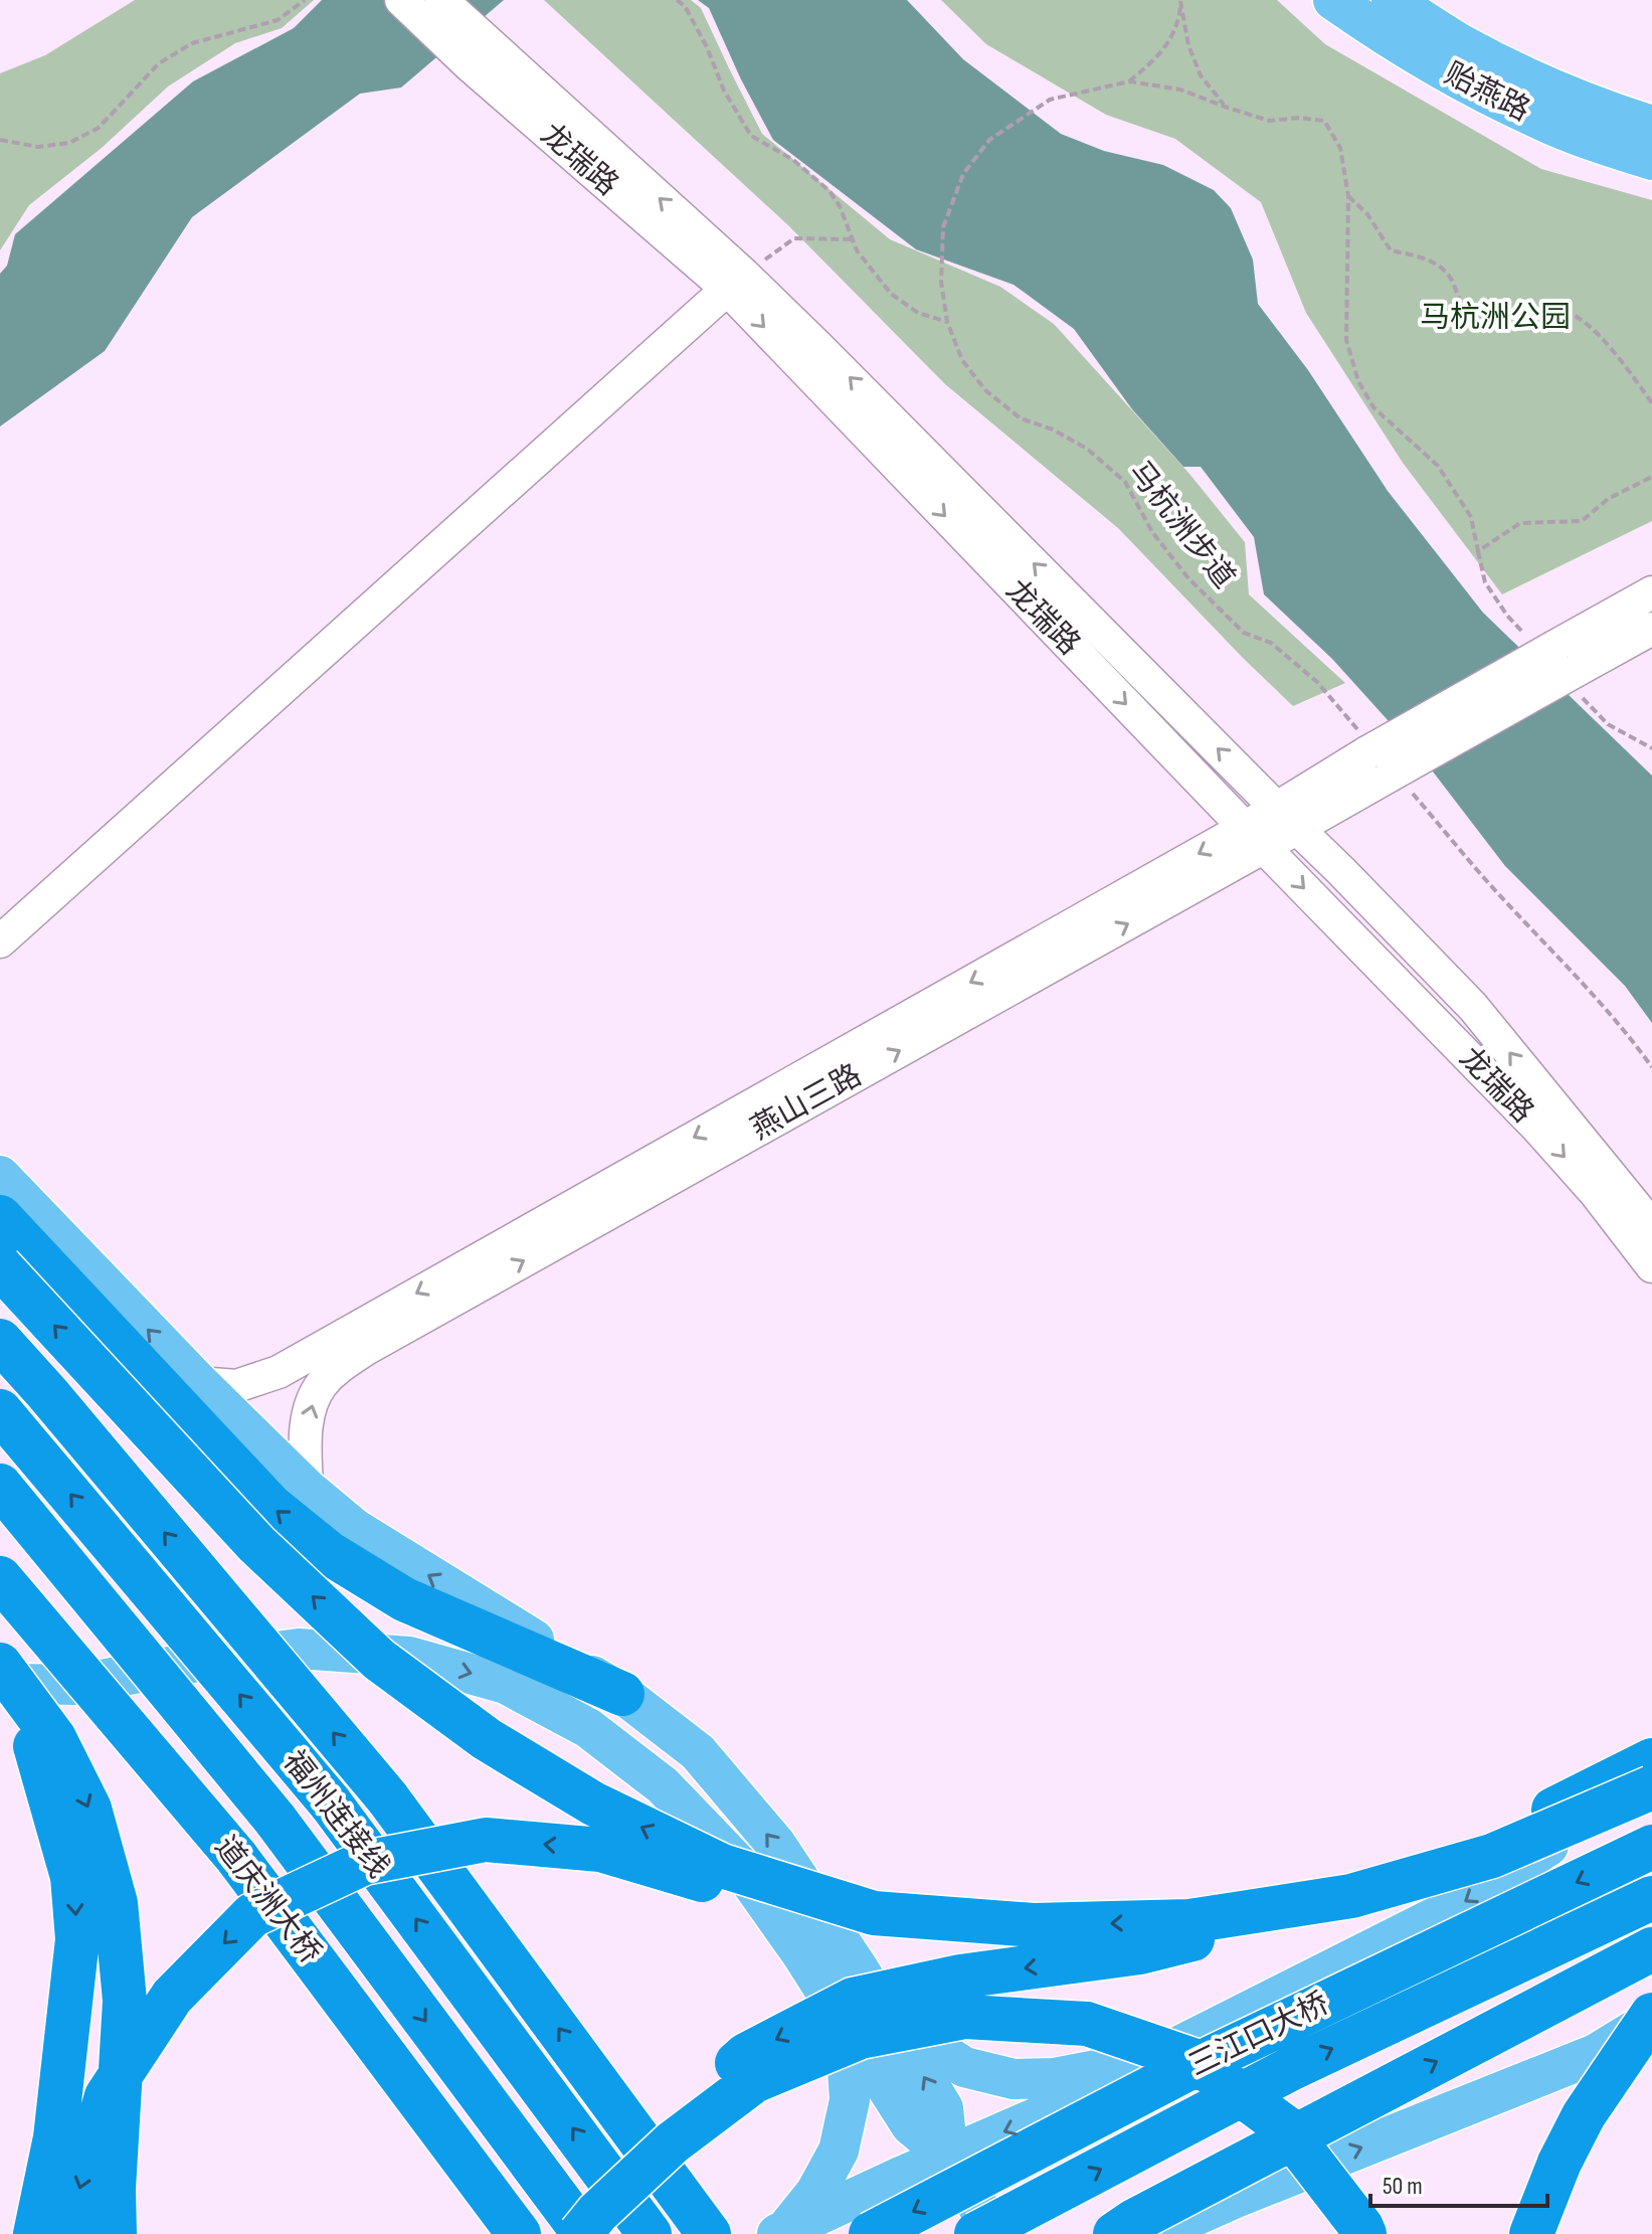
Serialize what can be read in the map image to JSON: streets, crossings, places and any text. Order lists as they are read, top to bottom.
{
  "streets": {
    "highway": ["福州连接线", "道庆洲大桥", "三江口大桥"],
    "main road": ["贻燕路"],
    "street": ["龙瑞路", "燕山三路"],
    "path": ["马杭洲步道"]
  },
  "crossings": [
    ["龙瑞路", "燕山三路"],
    ["马杭洲步道", "燕山三路"]
  ],
  "parks": ["马杭洲公园"],
  "scale_bar": "50 m"
}
